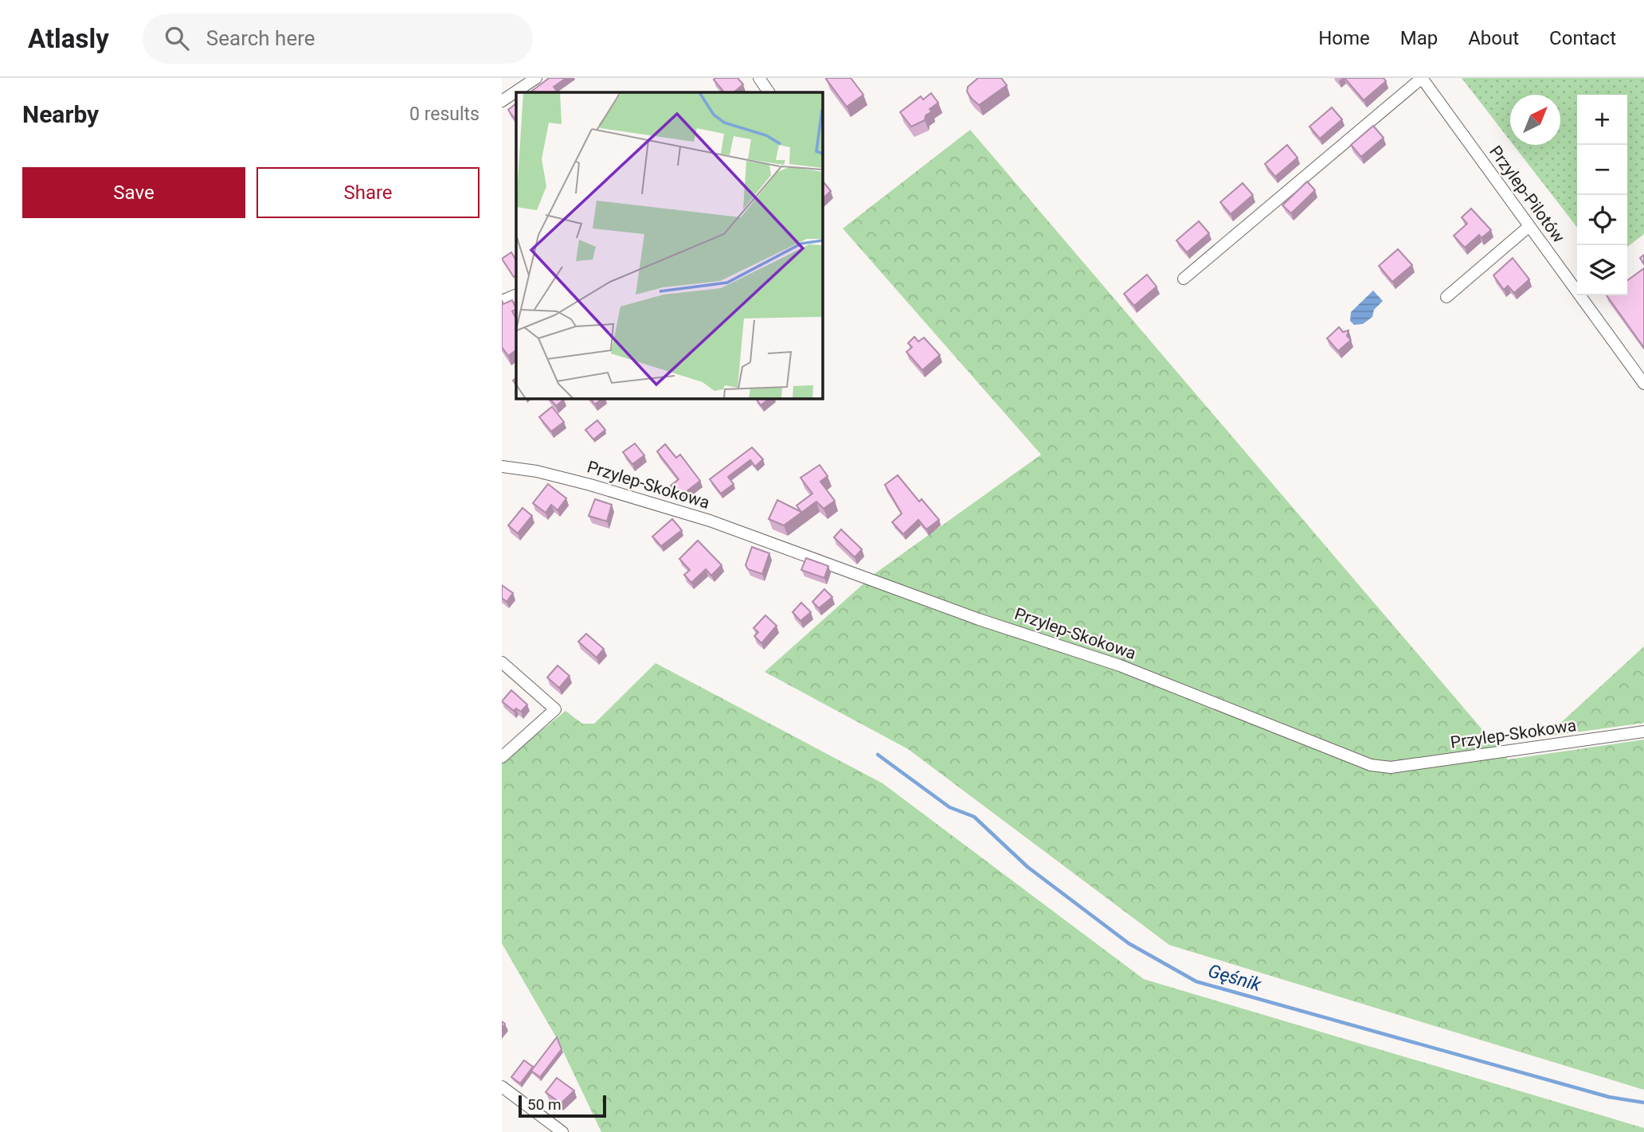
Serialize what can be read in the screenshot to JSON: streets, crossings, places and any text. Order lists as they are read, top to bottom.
{
  "streets": {
    "street": ["Przylep-Pilotów", "Przylep-Skokowa"]
  },
  "water": ["Gęśnik"],
  "scale_bar": "50 m",
  "north": "top right",
  "page": {
    "header": "Atlasly",
    "search": "Search here",
    "nav": [
      "Home",
      "Map",
      "About",
      "Contact"
    ],
    "heading": ["Nearby", "0 results"],
    "map_buttons": ["+", "−"],
    "buttons": ["Save", "Share"],
    "scale": "50 m"
  }
}
